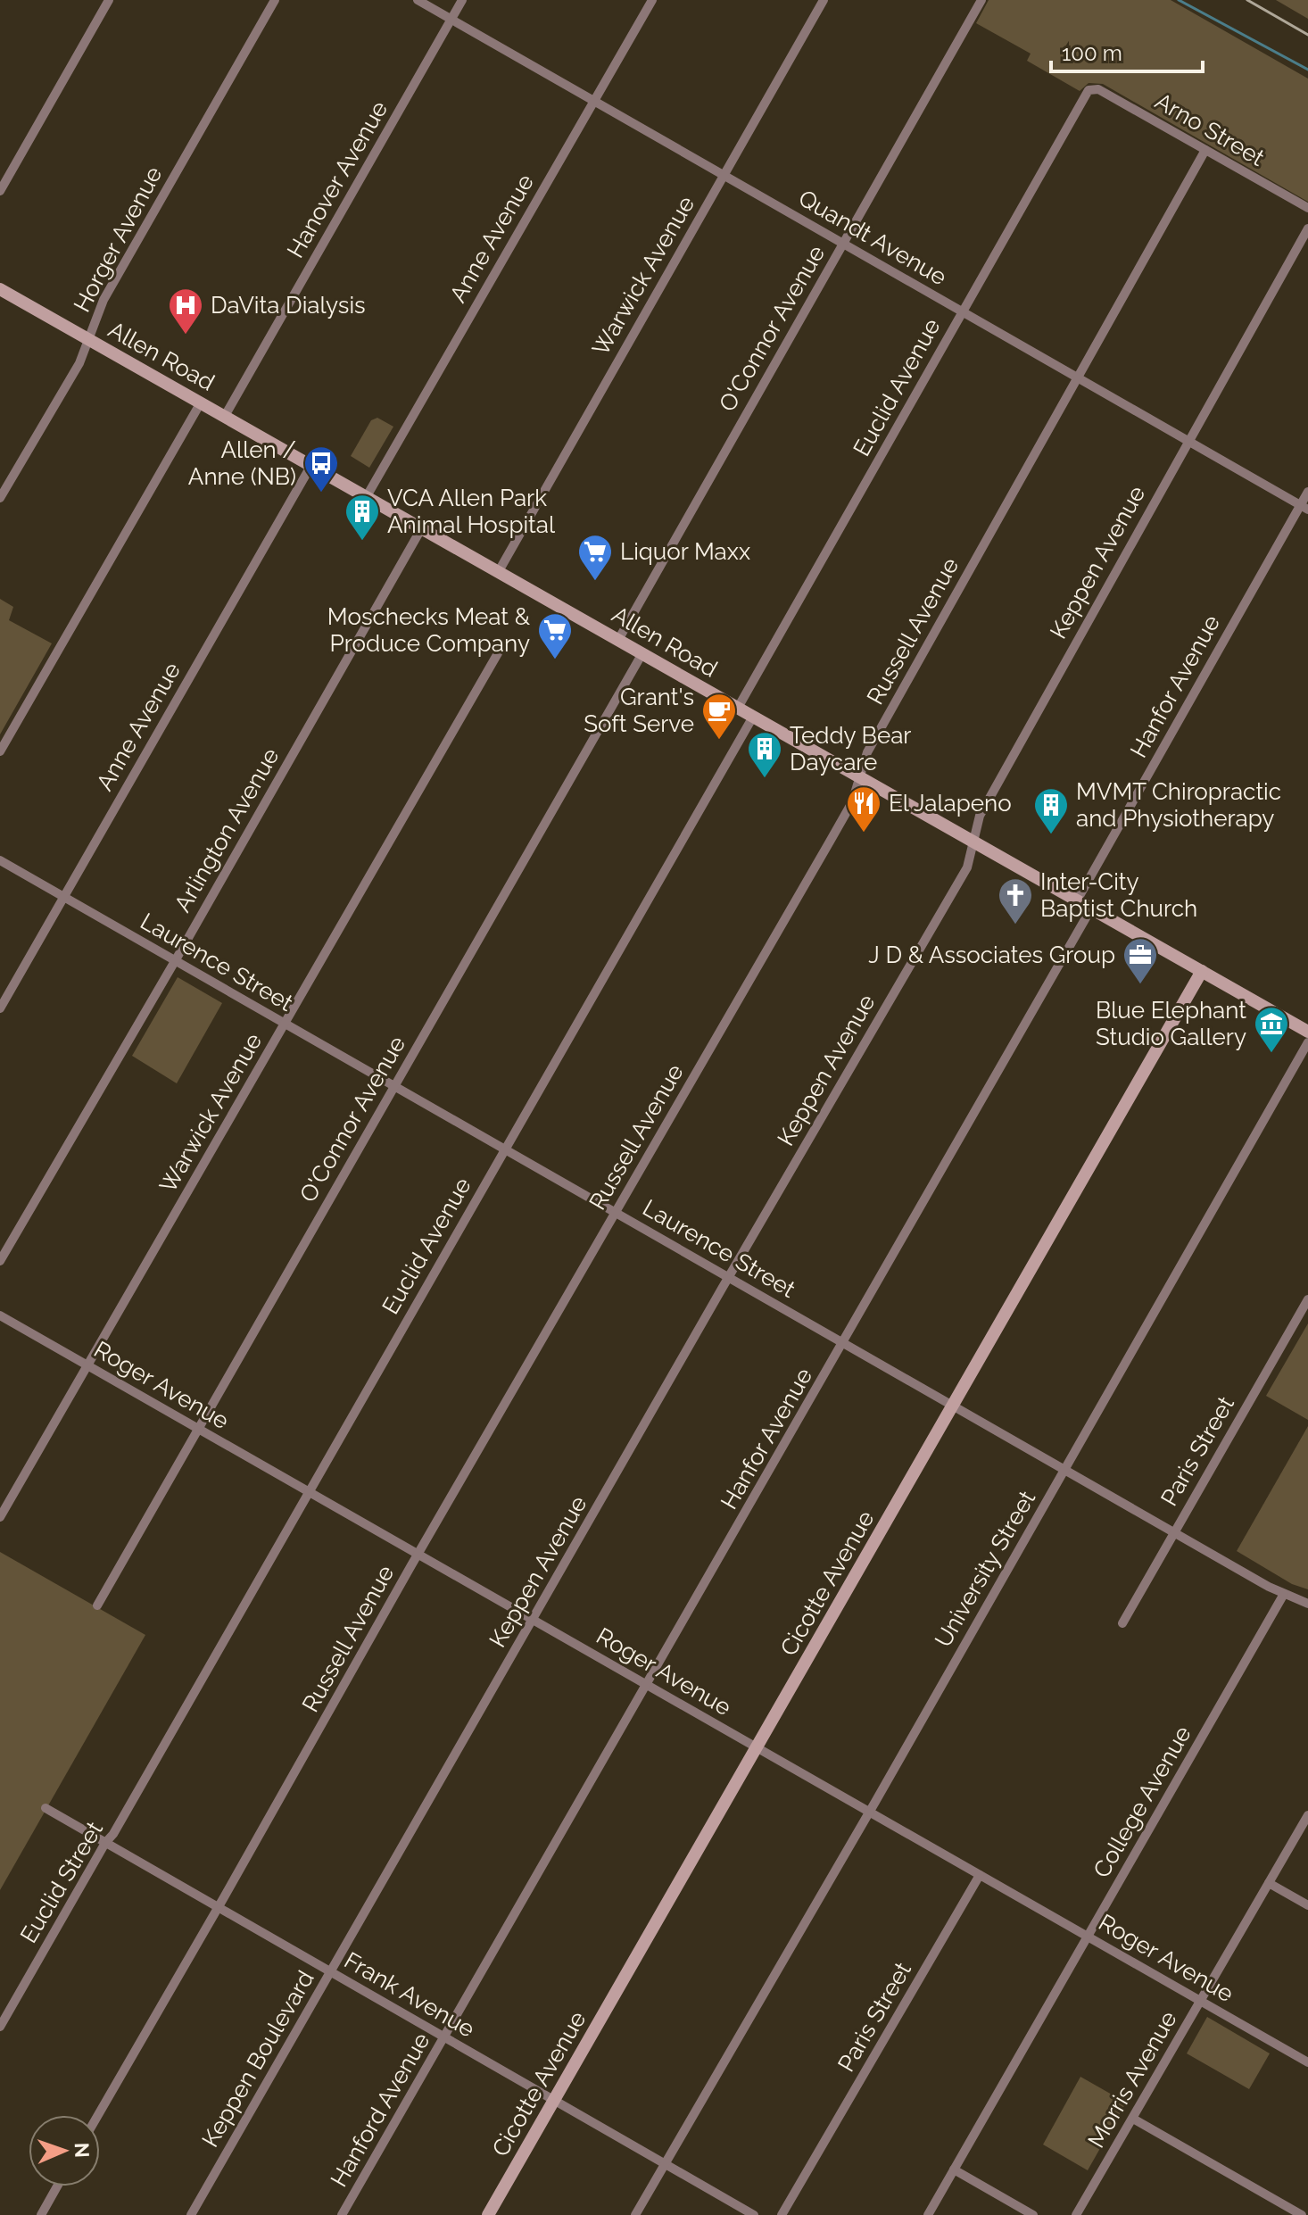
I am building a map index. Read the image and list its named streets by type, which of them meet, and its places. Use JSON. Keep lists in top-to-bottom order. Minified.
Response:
{"streets":{"main road":["Allen Road","Cicotte Avenue"],"street":["Arno Street","Hanover Avenue","Quandt Avenue","Anne Avenue","Horger Avenue","Warwick Avenue","O'Connor Avenue","Euclid Avenue","Keppen Avenue","Russell Avenue","Hanfor Avenue","Arlington Avenue","Laurence Street","Roger Avenue","Paris Street","University Street","College Avenue","Euclid Street","Frank Avenue","Keppen Boulevard","Morris Avenue","Hanford Avenue"]},"crossings":[["Arno Street","Euclid Avenue"],["Arno Street","Russell Avenue"],["Hanover Avenue","Quandt Avenue"],["Hanover Avenue","Allen Road"],["Quandt Avenue","Anne Avenue"],["Quandt Avenue","Warwick Avenue"],["Quandt Avenue","O'Connor Avenue"],["Quandt Avenue","Euclid Avenue"],["Quandt Avenue","Keppen Avenue"],["Quandt Avenue","Russell Avenue"],["Quandt Avenue","Hanfor Avenue"],["Anne Avenue","Allen Road"],["Anne Avenue","Laurence Street"],["Horger Avenue","Allen Road"],["Warwick Avenue","Allen Road"],["Warwick Avenue","Laurence Street"],["Warwick Avenue","Roger Avenue"],["O'Connor Avenue","Allen Road"],["O'Connor Avenue","Laurence Street"],["O'Connor Avenue","Roger Avenue"],["Allen Road","Euclid Avenue"],["Allen Road","Keppen Avenue"],["Allen Road","Russell Avenue"],["Allen Road","Hanfor Avenue"],["Allen Road","Arlington Avenue"],["Allen Road","Cicotte Avenue"],["Euclid Avenue","Laurence Street"],["Euclid Avenue","Roger Avenue"],["Euclid Avenue","Euclid Street"],["Keppen Avenue","Laurence Street"],["Keppen Avenue","Roger Avenue"],["Keppen Avenue","Keppen Boulevard"],["Russell Avenue","Laurence Street"],["Russell Avenue","Roger Avenue"],["Russell Avenue","Frank Avenue"],["Hanfor Avenue","Laurence Street"],["Hanfor Avenue","Roger Avenue"],["Hanfor Avenue","Hanford Avenue"],["Arlington Avenue","Laurence Street"],["Laurence Street","Paris Street"],["Laurence Street","University Street"],["Laurence Street","Cicotte Avenue"],["Laurence Street","College Avenue"],["Roger Avenue","Paris Street"],["Roger Avenue","University Street"],["Roger Avenue","Cicotte Avenue"],["Roger Avenue","College Avenue"],["Roger Avenue","Morris Avenue"],["University Street","Frank Avenue"],["Cicotte Avenue","Frank Avenue"],["Euclid Street","Frank Avenue"],["Frank Avenue","Keppen Boulevard"],["Frank Avenue","Hanford Avenue"]],"places":{"hospital":["DaVita Dialysis"],"bus stop":["Allen / Anne (NB)"],"building":["VCA Allen Park Animal Hospital","Teddy Bear Daycare","MVMT Chiropractic and Physiotherapy"],"supermarket":["Liquor Maxx","Moschecks Meat & Produce Company"],"cafe":["Grant's Soft Serve"],"restaurant":["El Jalapeno"],"church":["Inter-City Baptist Church"],"office":["J D & Associates Group"],"museum":["Blue Elephant Studio Gallery"]},"scale_bar":"100 m","north":"right"}
